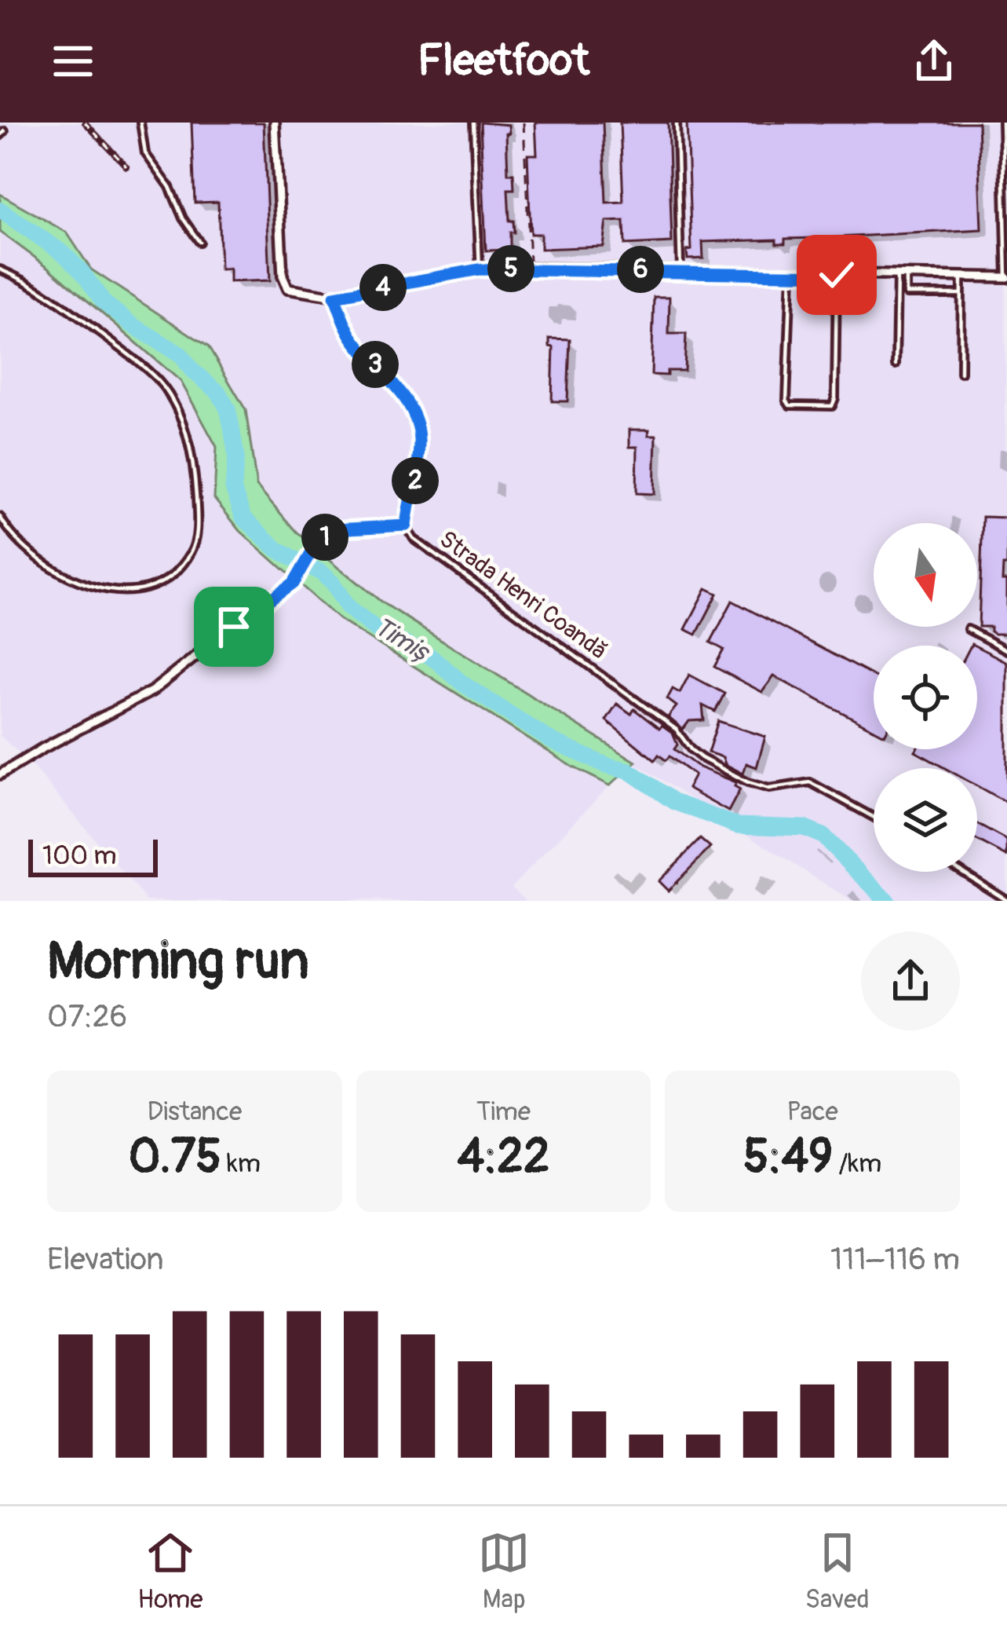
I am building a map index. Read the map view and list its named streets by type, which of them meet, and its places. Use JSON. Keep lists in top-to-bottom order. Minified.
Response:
{"streets":{"lane":["Strada Henri Coandă"]},"water":["Timiș"],"scale_bar":"100 m","north":"bottom","page":{"header":"Fleetfoot","pins":["5","6","4","3","2","1"],"scale":"100 m","heading":["Morning run","07:26"],"stats":[["Distance","0.75 km"],["Time","4:22"],["Pace","5:49 /km"]],"chart":["Elevation","111–116 m"],"tabs":["Home","Map","Saved"]}}
